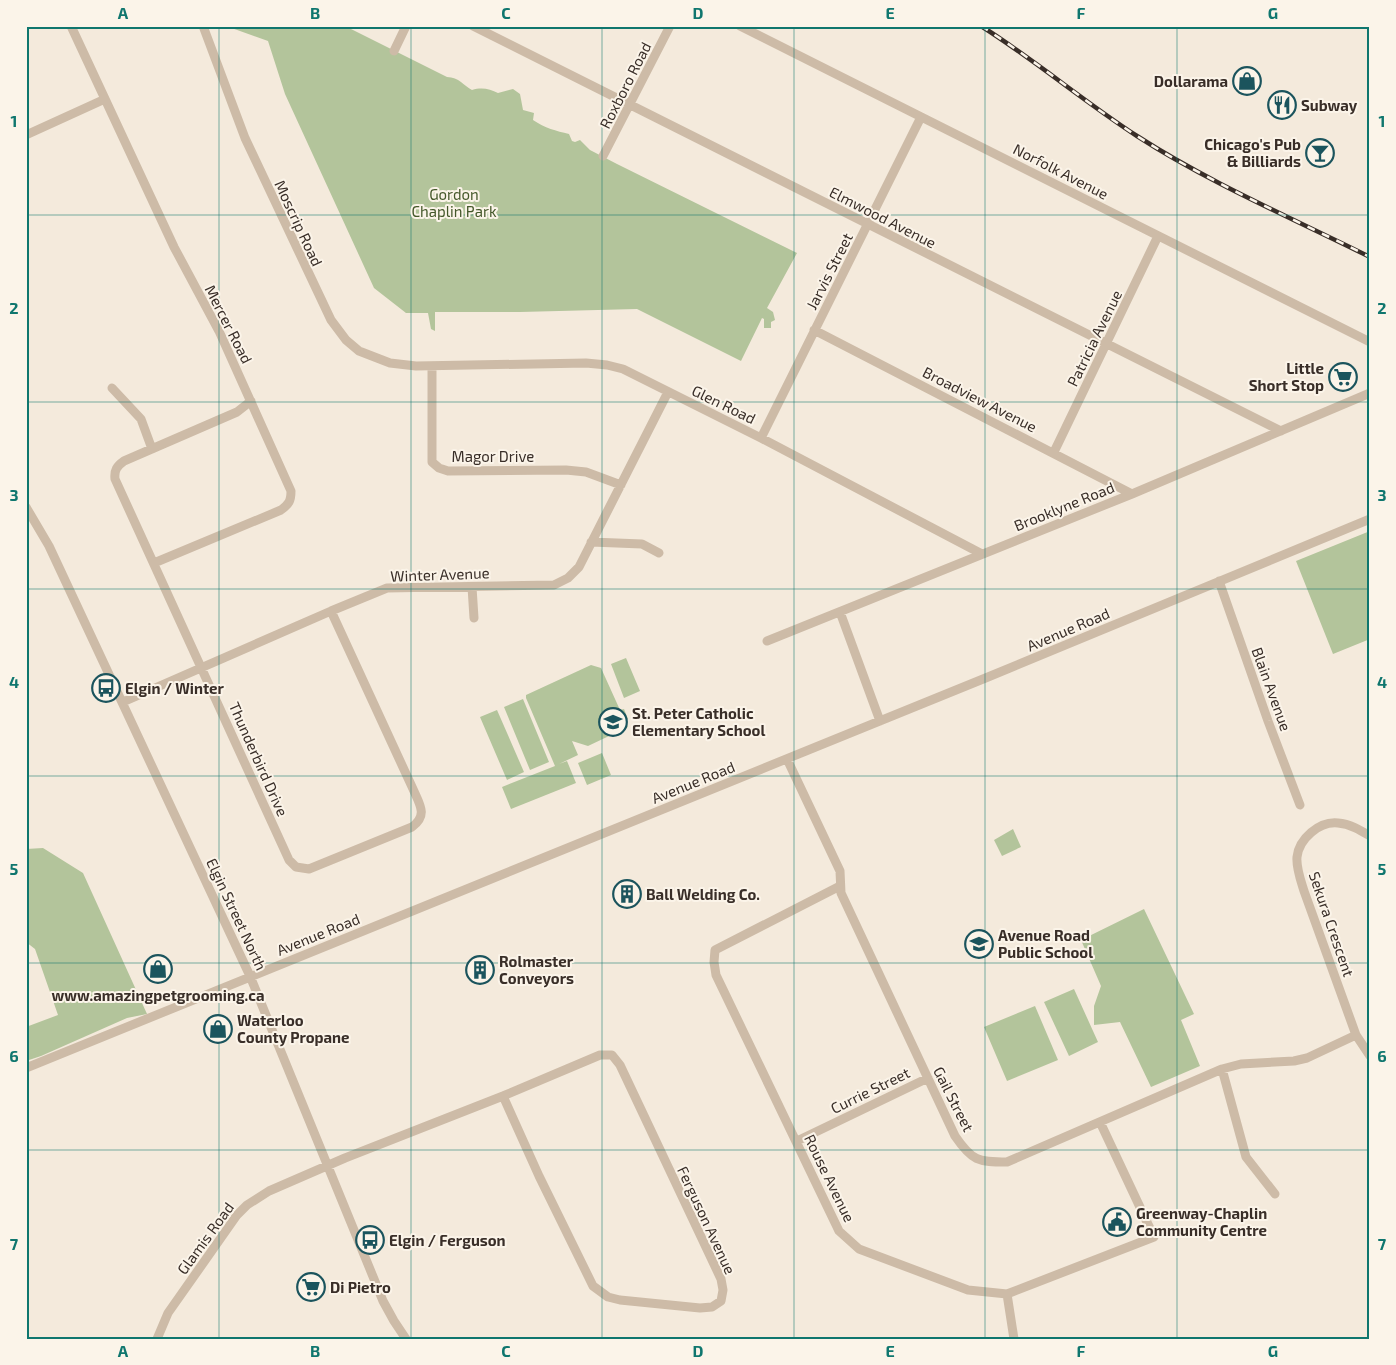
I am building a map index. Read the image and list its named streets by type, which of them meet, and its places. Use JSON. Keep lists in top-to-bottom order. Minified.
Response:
{"streets":{"street":["Roxboro Road","Norfolk Avenue","Elmwood Avenue","Moscrip Road","Jarvis Street","Mercer Road","Patricia Avenue","Broadview Avenue","Glen Road","Magor Drive","Brooklyne Road","Winter Avenue","Avenue Road","Blain Avenue","Thunderbird Drive","Elgin Street North","Sekura Crescent","Currie Street","Gail Street","Rouse Avenue","Ferguson Avenue","Glamis Road"]},"crossings":[["Roxboro Road","Elmwood Avenue"],["Norfolk Avenue","Jarvis Street"],["Norfolk Avenue","Patricia Avenue"],["Elmwood Avenue","Jarvis Street"],["Elmwood Avenue","Patricia Avenue"],["Elmwood Avenue","Brooklyne Road"],["Moscrip Road","Glen Road"],["Moscrip Road","Magor Drive"],["Jarvis Street","Broadview Avenue"],["Jarvis Street","Glen Road"],["Mercer Road","Thunderbird Drive"],["Patricia Avenue","Broadview Avenue"],["Broadview Avenue","Brooklyne Road"],["Glen Road","Magor Drive"],["Glen Road","Brooklyne Road"],["Glen Road","Winter Avenue"],["Magor Drive","Winter Avenue"],["Winter Avenue","Thunderbird Drive"],["Winter Avenue","Elgin Street North"],["Avenue Road","Blain Avenue"],["Avenue Road","Elgin Street North"],["Avenue Road","Gail Street"],["Elgin Street North","Ferguson Avenue"],["Elgin Street North","Glamis Road"],["Sekura Crescent","Gail Street"],["Currie Street","Gail Street"],["Currie Street","Rouse Avenue"],["Gail Street","Rouse Avenue"],["Ferguson Avenue","Glamis Road"]],"parks":["Gordon Chaplin Park"],"places":{"shop":["Dollarama","www.amazingpetgrooming.ca","Waterloo County Propane"],"restaurant":["Subway"],"bar":["Chicago's Pub & Billiards"],"supermarket":["Little Short Stop","Di Pietro"],"bus stop":["Elgin / Winter","Elgin / Ferguson"],"school or university":["St. Peter Catholic Elementary School","Avenue Road Public School"],"building":["Ball Welding Co.","Rolmaster Conveyors"],"public building":["Greenway-Chaplin Community Centre"]},"grid":{"columns":["A","B","C","D","E","F","G"],"rows":["1","2","3","4","5","6","7"]}}
